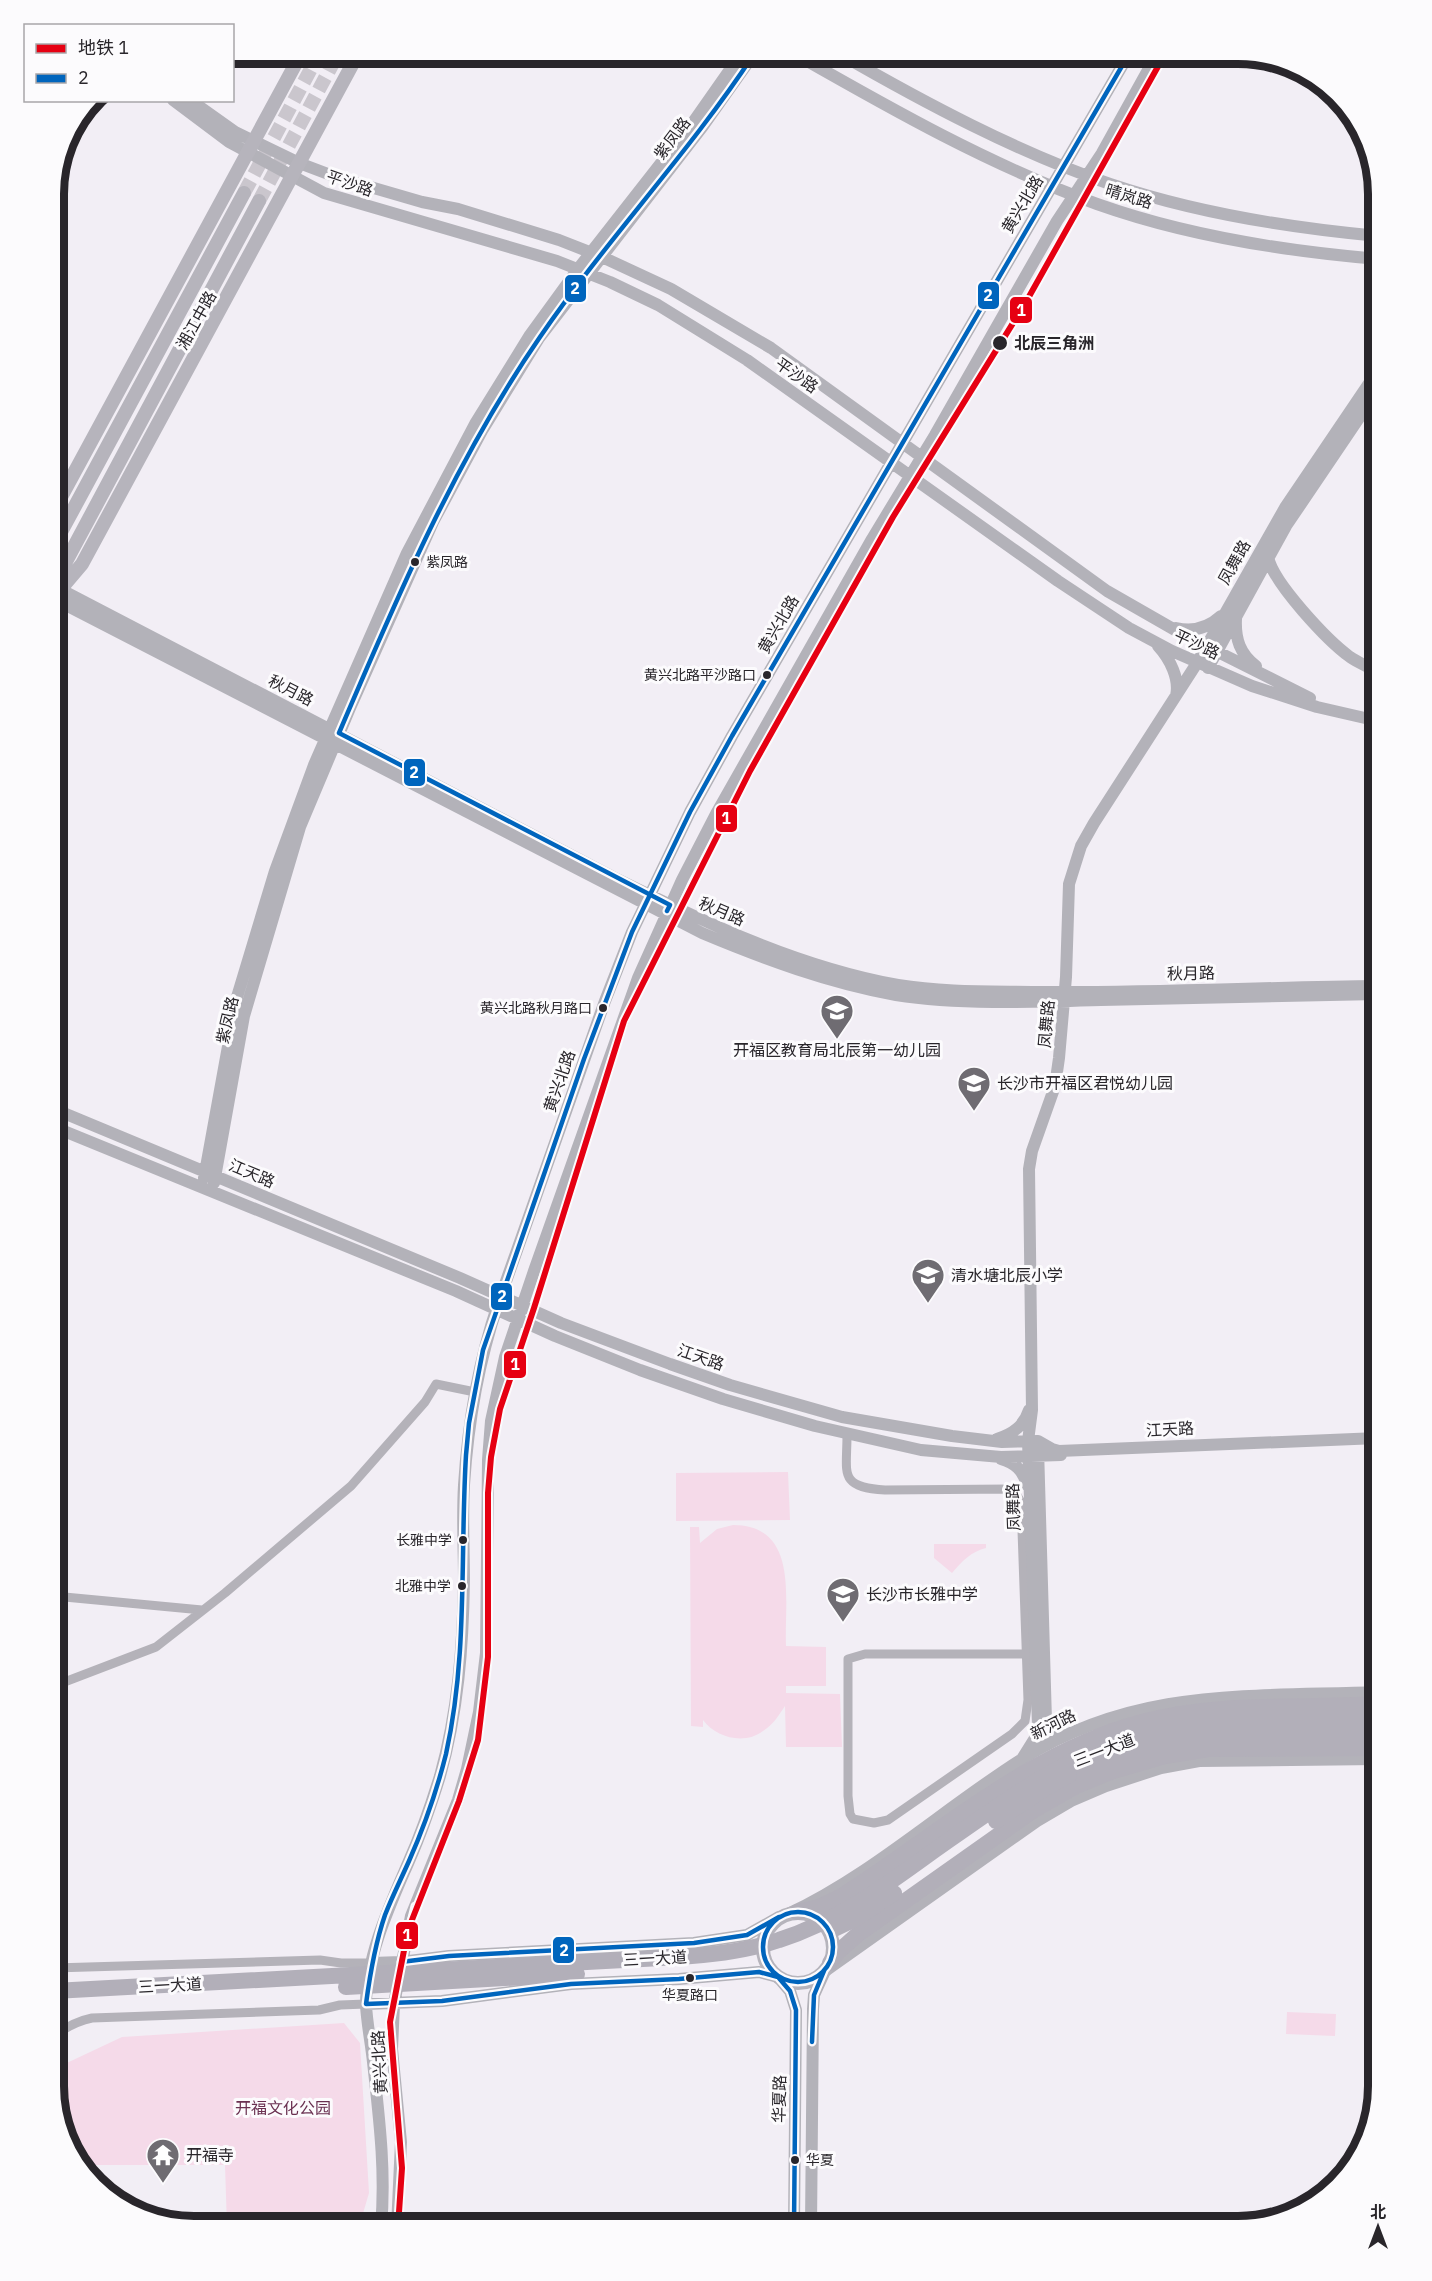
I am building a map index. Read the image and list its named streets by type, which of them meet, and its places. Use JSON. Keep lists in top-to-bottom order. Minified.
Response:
{"streets":{"highway":["三一大道"],"main road":["湘江中路"],"street":["紫凤路","平沙路","晴岚路","黄兴北路","凤舞路","秋月路","江天路","新河路","华夏路"]},"crossings":[["紫凤路","平沙路"],["紫凤路","秋月路"],["紫凤路","江天路"],["平沙路","黄兴北路"],["平沙路","湘江中路"],["平沙路","凤舞路"],["晴岚路","黄兴北路"],["黄兴北路","秋月路"],["黄兴北路","江天路"],["黄兴北路","新河路"],["凤舞路","秋月路"],["凤舞路","江天路"],["凤舞路","新河路"],["新河路","华夏路"]],"parks":["开福文化公园"],"places":{"other":["北辰三角洲","紫凤路","黄兴北路平沙路口","黄兴北路秋月路口","长雅中学","北雅中学","华夏路口","华夏"],"school or university":["开福区教育局北辰第一幼儿园","长沙市开福区君悦幼儿园","清水塘北辰小学","长沙市长雅中学"],"temple":["开福寺"]},"lines":["metro line 1","transit line 2"],"legend":["地铁 1","2"],"north":"top"}
